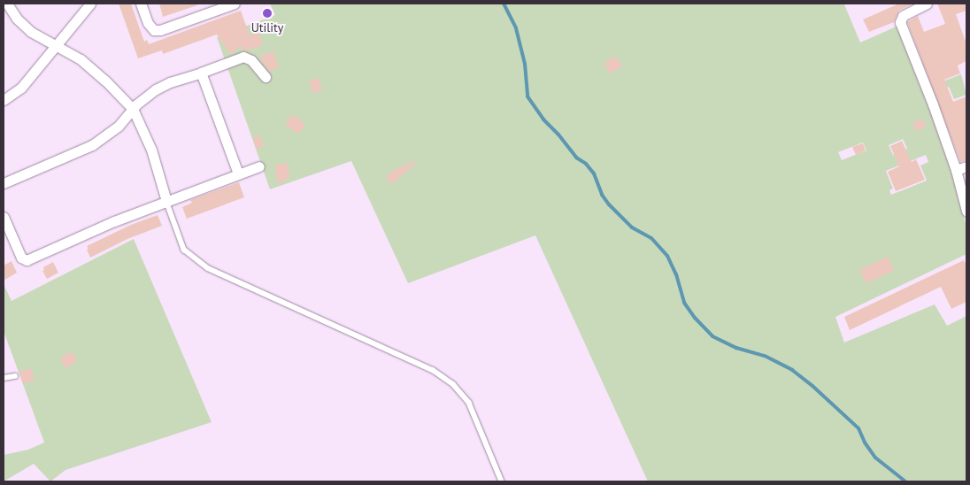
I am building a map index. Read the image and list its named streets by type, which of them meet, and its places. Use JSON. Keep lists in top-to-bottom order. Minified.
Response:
{"places":["Utility"]}
